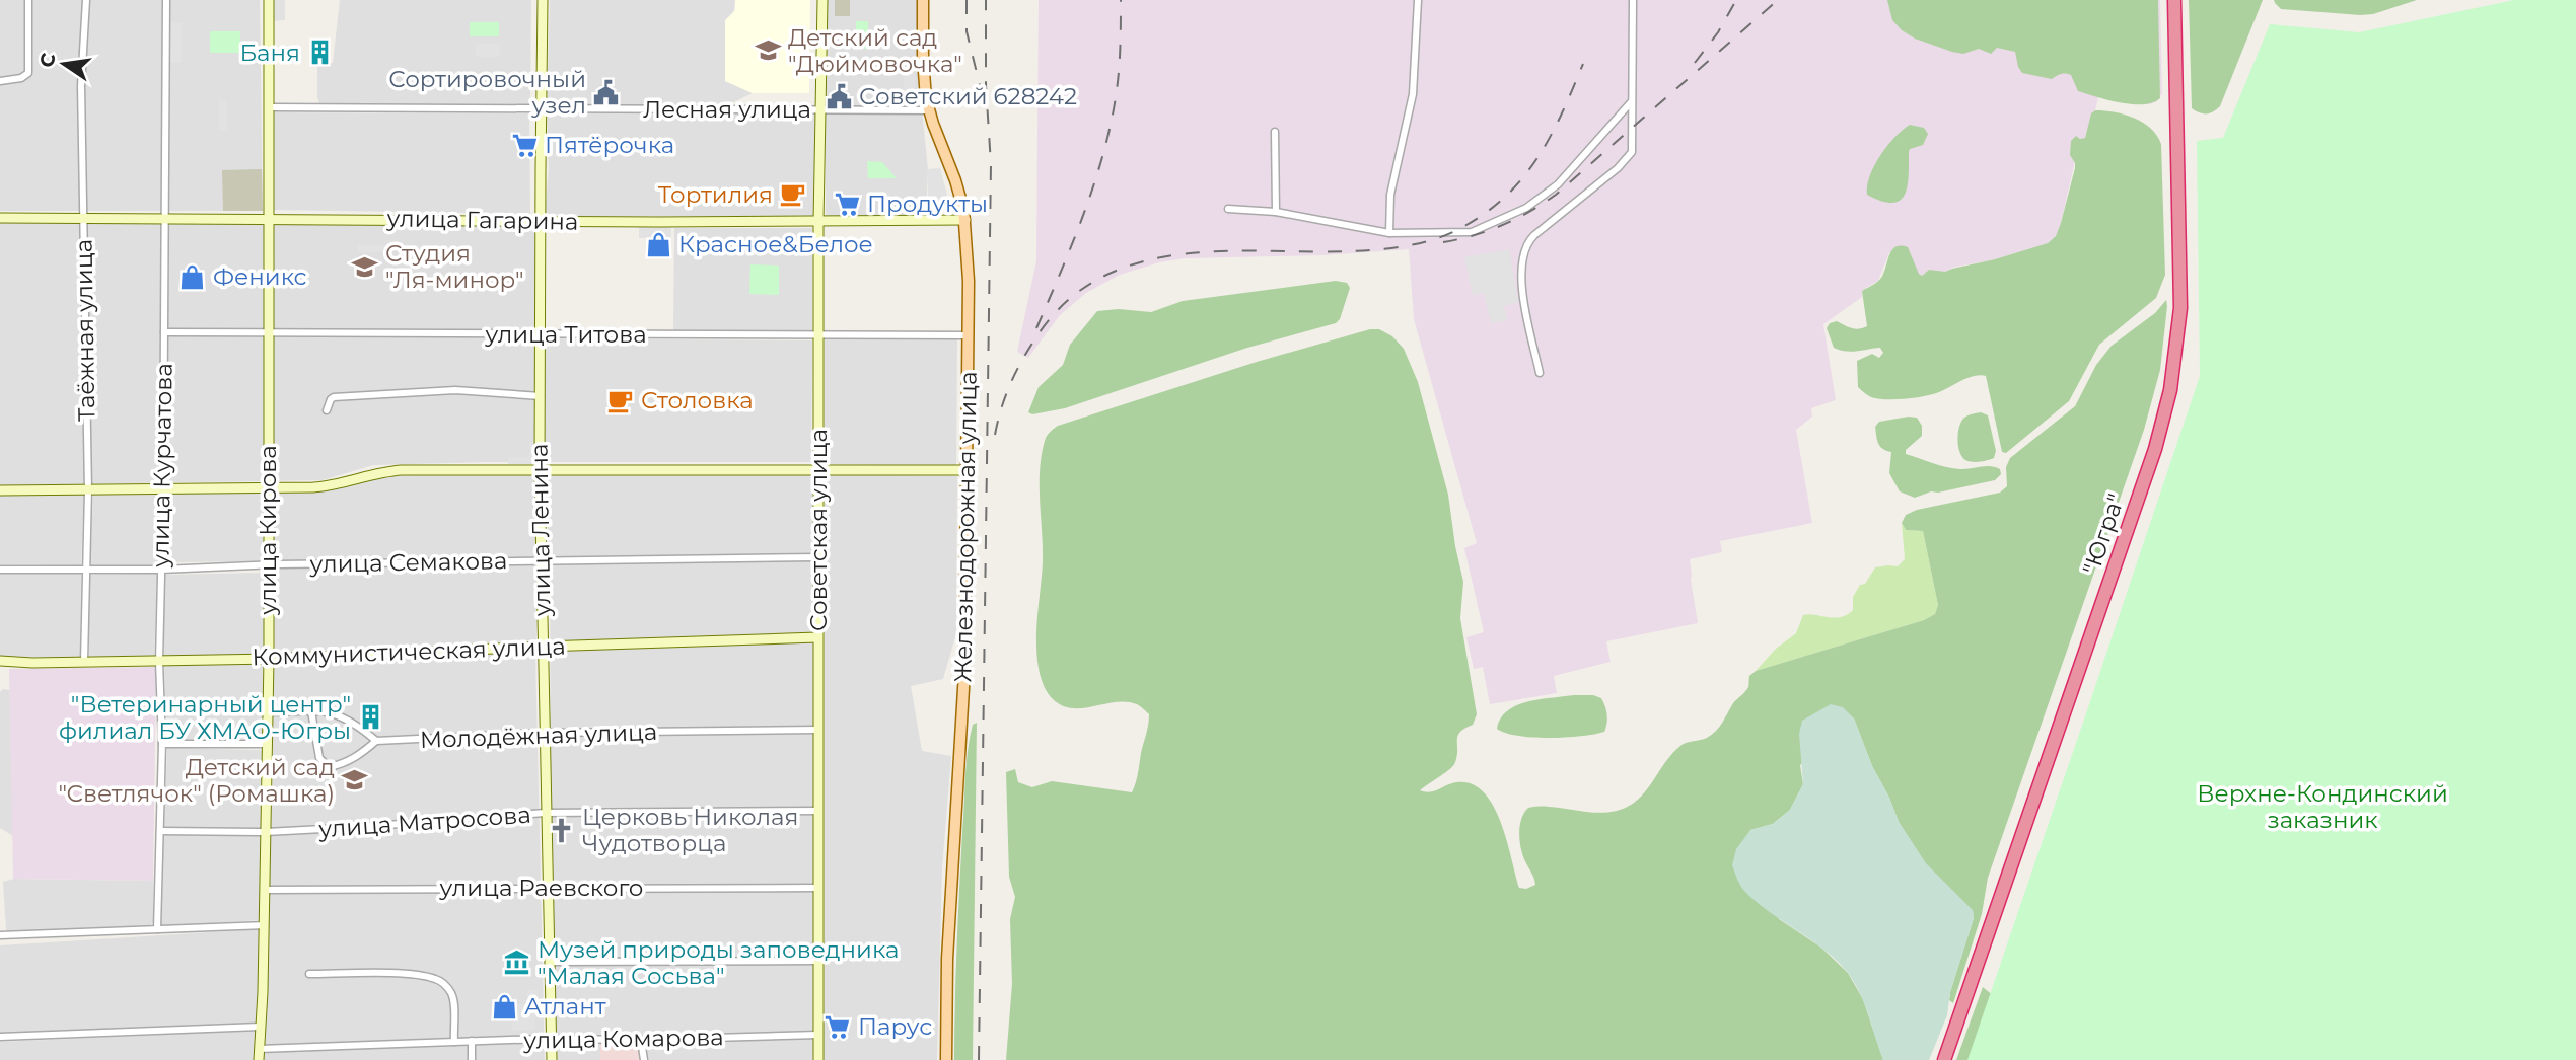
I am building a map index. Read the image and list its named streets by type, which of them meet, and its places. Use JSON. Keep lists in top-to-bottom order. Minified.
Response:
{"streets":{"highway":["\"Югра\""],"main road":["Железнодорожная улица"],"street":["Лесная улица","улица Гагарина","Таёжная улица","улица Титова","улица Курчатова","улица Кирова","улица Ленина","Советская улица","улица Семакова","Коммунистическая улица","Молодёжная улица","улица Матросова","улица Раевского","улица Комарова"]},"crossings":[["Лесная улица","Железнодорожная улица"],["Лесная улица","улица Кирова"],["Лесная улица","улица Ленина"],["Лесная улица","Советская улица"],["улица Гагарина","Таёжная улица"],["улица Гагарина","улица Курчатова"],["улица Гагарина","Железнодорожная улица"],["улица Гагарина","улица Кирова"],["улица Гагарина","улица Ленина"],["улица Гагарина","Советская улица"],["Таёжная улица","улица Семакова"],["Таёжная улица","Коммунистическая улица"],["улица Титова","улица Курчатова"],["улица Титова","Железнодорожная улица"],["улица Титова","улица Кирова"],["улица Титова","улица Ленина"],["улица Титова","Советская улица"],["улица Курчатова","улица Семакова"],["улица Курчатова","Коммунистическая улица"],["улица Курчатова","улица Матросова"],["улица Кирова","улица Семакова"],["улица Кирова","Коммунистическая улица"],["улица Кирова","улица Матросова"],["улица Кирова","улица Раевского"],["улица Кирова","улица Комарова"],["улица Ленина","улица Семакова"],["улица Ленина","Коммунистическая улица"],["улица Ленина","Молодёжная улица"],["улица Ленина","улица Матросова"],["улица Ленина","улица Раевского"],["улица Ленина","улица Комарова"],["Советская улица","улица Семакова"],["Советская улица","Коммунистическая улица"],["Советская улица","Молодёжная улица"],["Советская улица","улица Матросова"],["Советская улица","улица Раевского"],["Советская улица","улица Комарова"]],"parks":["Верхне-Кондинский заказник"],"places":{"school or university":["Детский сад \"Дюймовочка\"","Студия \"Ля-минор\"","Детский сад \"Светлячок\" (Ромашка)"],"building":["Баня","\"Ветеринарный центр\" филиал БУ ХМАО-Югры"],"public building":["Сортировочный узел","Советский 628242"],"supermarket":["Пятёрочка","Продукты","Парус"],"cafe":["Тортилия","Столовка"],"shop":["Красное&Белое","Феникс","Атлант"],"church":["Церковь Николая Чудотворца"],"museum":["Музей природы заповедника \"Малая Сосьва\""]},"north":"left"}
